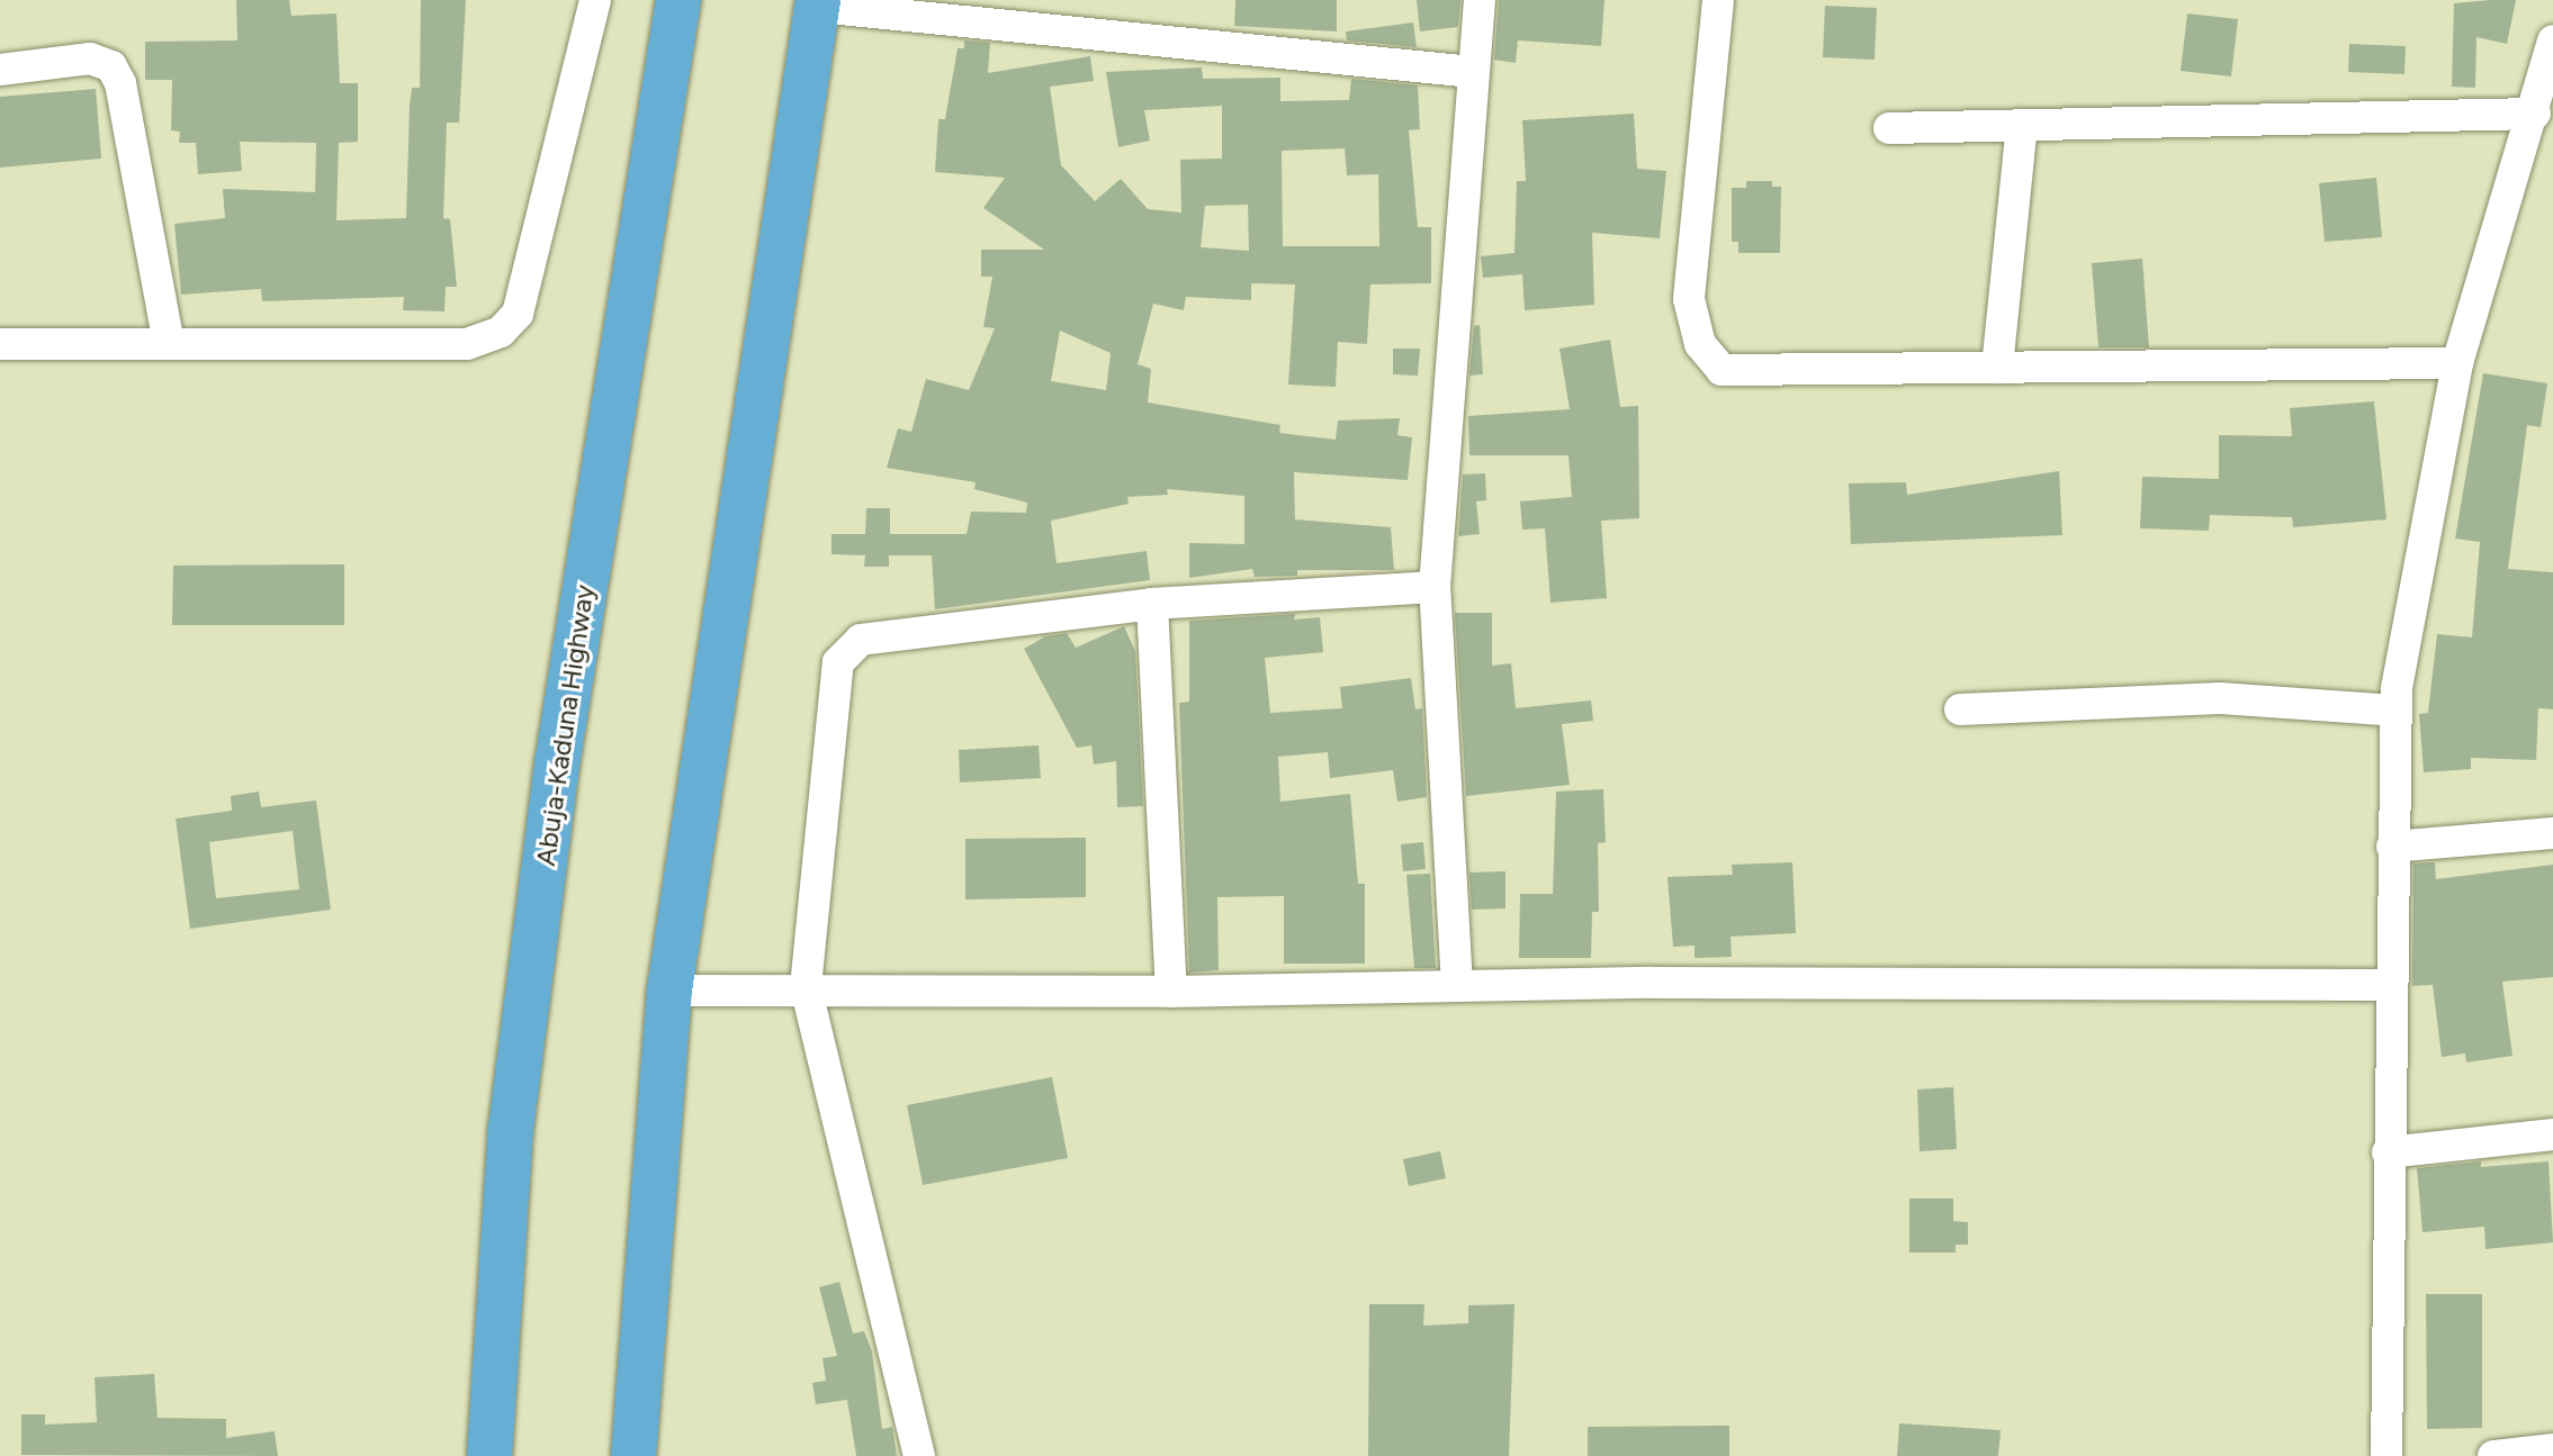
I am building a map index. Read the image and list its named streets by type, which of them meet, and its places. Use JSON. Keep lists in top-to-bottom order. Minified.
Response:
{"streets":{"highway":["Abuja-Kaduna Highway"]}}
